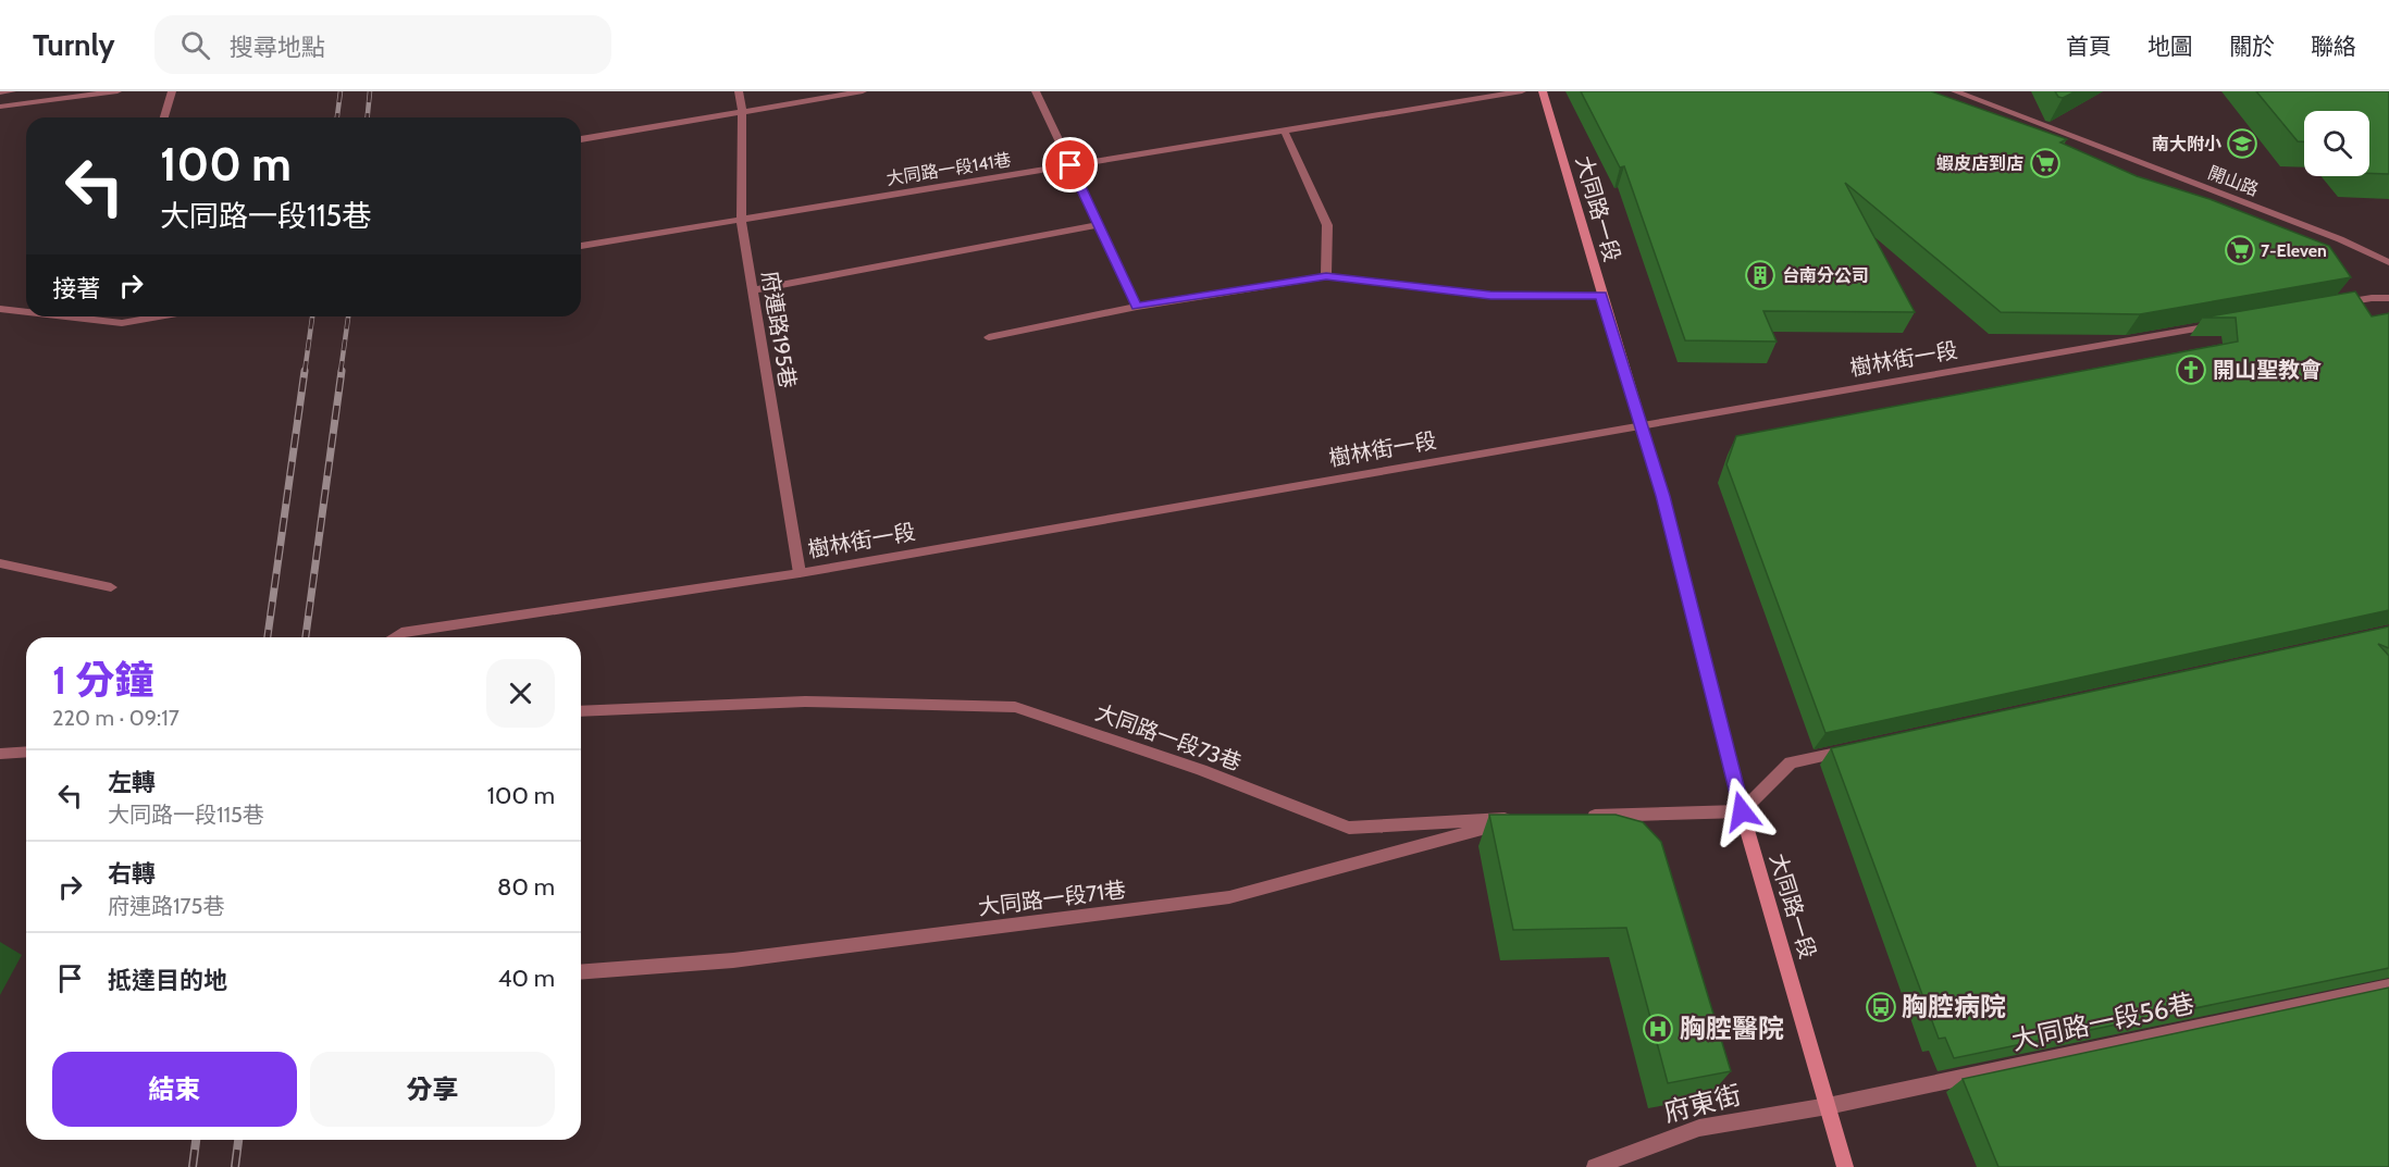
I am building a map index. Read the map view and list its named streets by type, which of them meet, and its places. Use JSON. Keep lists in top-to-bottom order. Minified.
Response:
{"streets":{"street":["大同路一段141巷","開山路","大同路一段","府連路195巷","樹林街一段","大同路一段73巷","大同路一段71巷","大同路一段56巷","府東街"]},"crossings":[["大同路一段141巷","府連路195巷"],["大同路一段","樹林街一段"],["大同路一段","大同路一段56巷"],["大同路一段","府東街"],["府連路195巷","樹林街一段"],["大同路一段73巷","大同路一段71巷"],["大同路一段56巷","府東街"]],"places":{"school or university":["南大附小"],"supermarket":["蝦皮店到店","7-Eleven"],"building":["台南分公司"],"church":["開山聖教會"],"bus stop":["胸腔病院"],"hospital":["胸腔醫院"]},"page":{"header":"Turnly","search":"搜尋地點","nav":["首頁","地圖","關於","聯絡"],"turn":["100 m","大同路一段115巷"],"then":"接著","heading":["1 分鐘","220 m · 09:17"],"list":[{"name":"左轉","note":"大同路一段115巷","value":"100 m"},{"name":"右轉","note":"府連路175巷","value":"80 m"},{"name":"抵達目的地","value":"40 m"}],"buttons":["結束","分享"]}}
